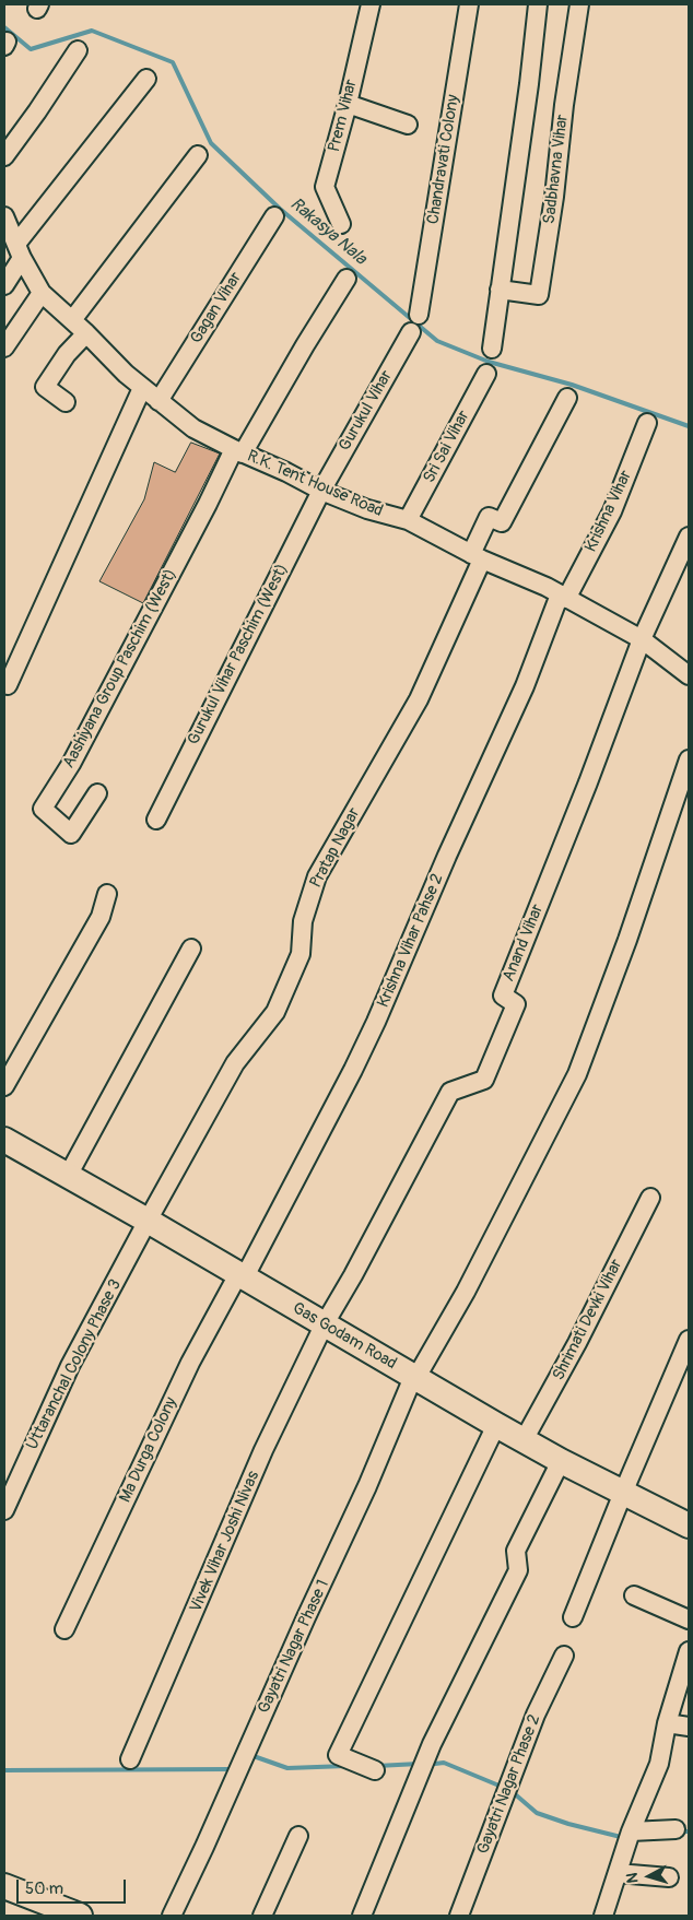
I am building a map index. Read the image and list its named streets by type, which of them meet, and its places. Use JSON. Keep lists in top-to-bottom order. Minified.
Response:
{"streets":{"main road":["Gas Godam Road"],"street":["Prem Vihar","Chandravati Colony","Sadbhavna Vihar","Gagan Vihar","Gurukul Vihar","Sri Sai Vihar","R.K. Tent House Road","Krishna Vihar","Gurukul Vihar Paschim (West)","Aashiyana Group Paschim (West)","Pratap Nagar","Krishna Vihar Pahse 2","Anand Vihar","Shrimati Devki Vihar","Uttaranchal Colony Phase 3","Ma Durga Colony","Vivek Vihar Joshi Nivas","Gayatri Nagar Phase 1","Gayatri Nagar Phase 2"]},"crossings":[["Gagan Vihar","R.K. Tent House Road"],["Gurukul Vihar","R.K. Tent House Road"],["Gurukul Vihar","Gurukul Vihar Paschim (West)"],["Sri Sai Vihar","R.K. Tent House Road"],["R.K. Tent House Road","Krishna Vihar"],["R.K. Tent House Road","Gurukul Vihar Paschim (West)"],["R.K. Tent House Road","Aashiyana Group Paschim (West)"],["R.K. Tent House Road","Pratap Nagar"],["R.K. Tent House Road","Krishna Vihar Pahse 2"],["R.K. Tent House Road","Anand Vihar"],["Krishna Vihar","Krishna Vihar Pahse 2"],["Pratap Nagar","Gas Godam Road"],["Pratap Nagar","Uttaranchal Colony Phase 3"],["Krishna Vihar Pahse 2","Gas Godam Road"],["Krishna Vihar Pahse 2","Ma Durga Colony"],["Anand Vihar","Gas Godam Road"],["Anand Vihar","Vivek Vihar Joshi Nivas"],["Shrimati Devki Vihar","Gas Godam Road"],["Gas Godam Road","Uttaranchal Colony Phase 3"],["Gas Godam Road","Ma Durga Colony"],["Gas Godam Road","Vivek Vihar Joshi Nivas"],["Gas Godam Road","Gayatri Nagar Phase 1"]],"water":["Rakasya Nala"],"scale_bar":"50 m","north":"left"}
